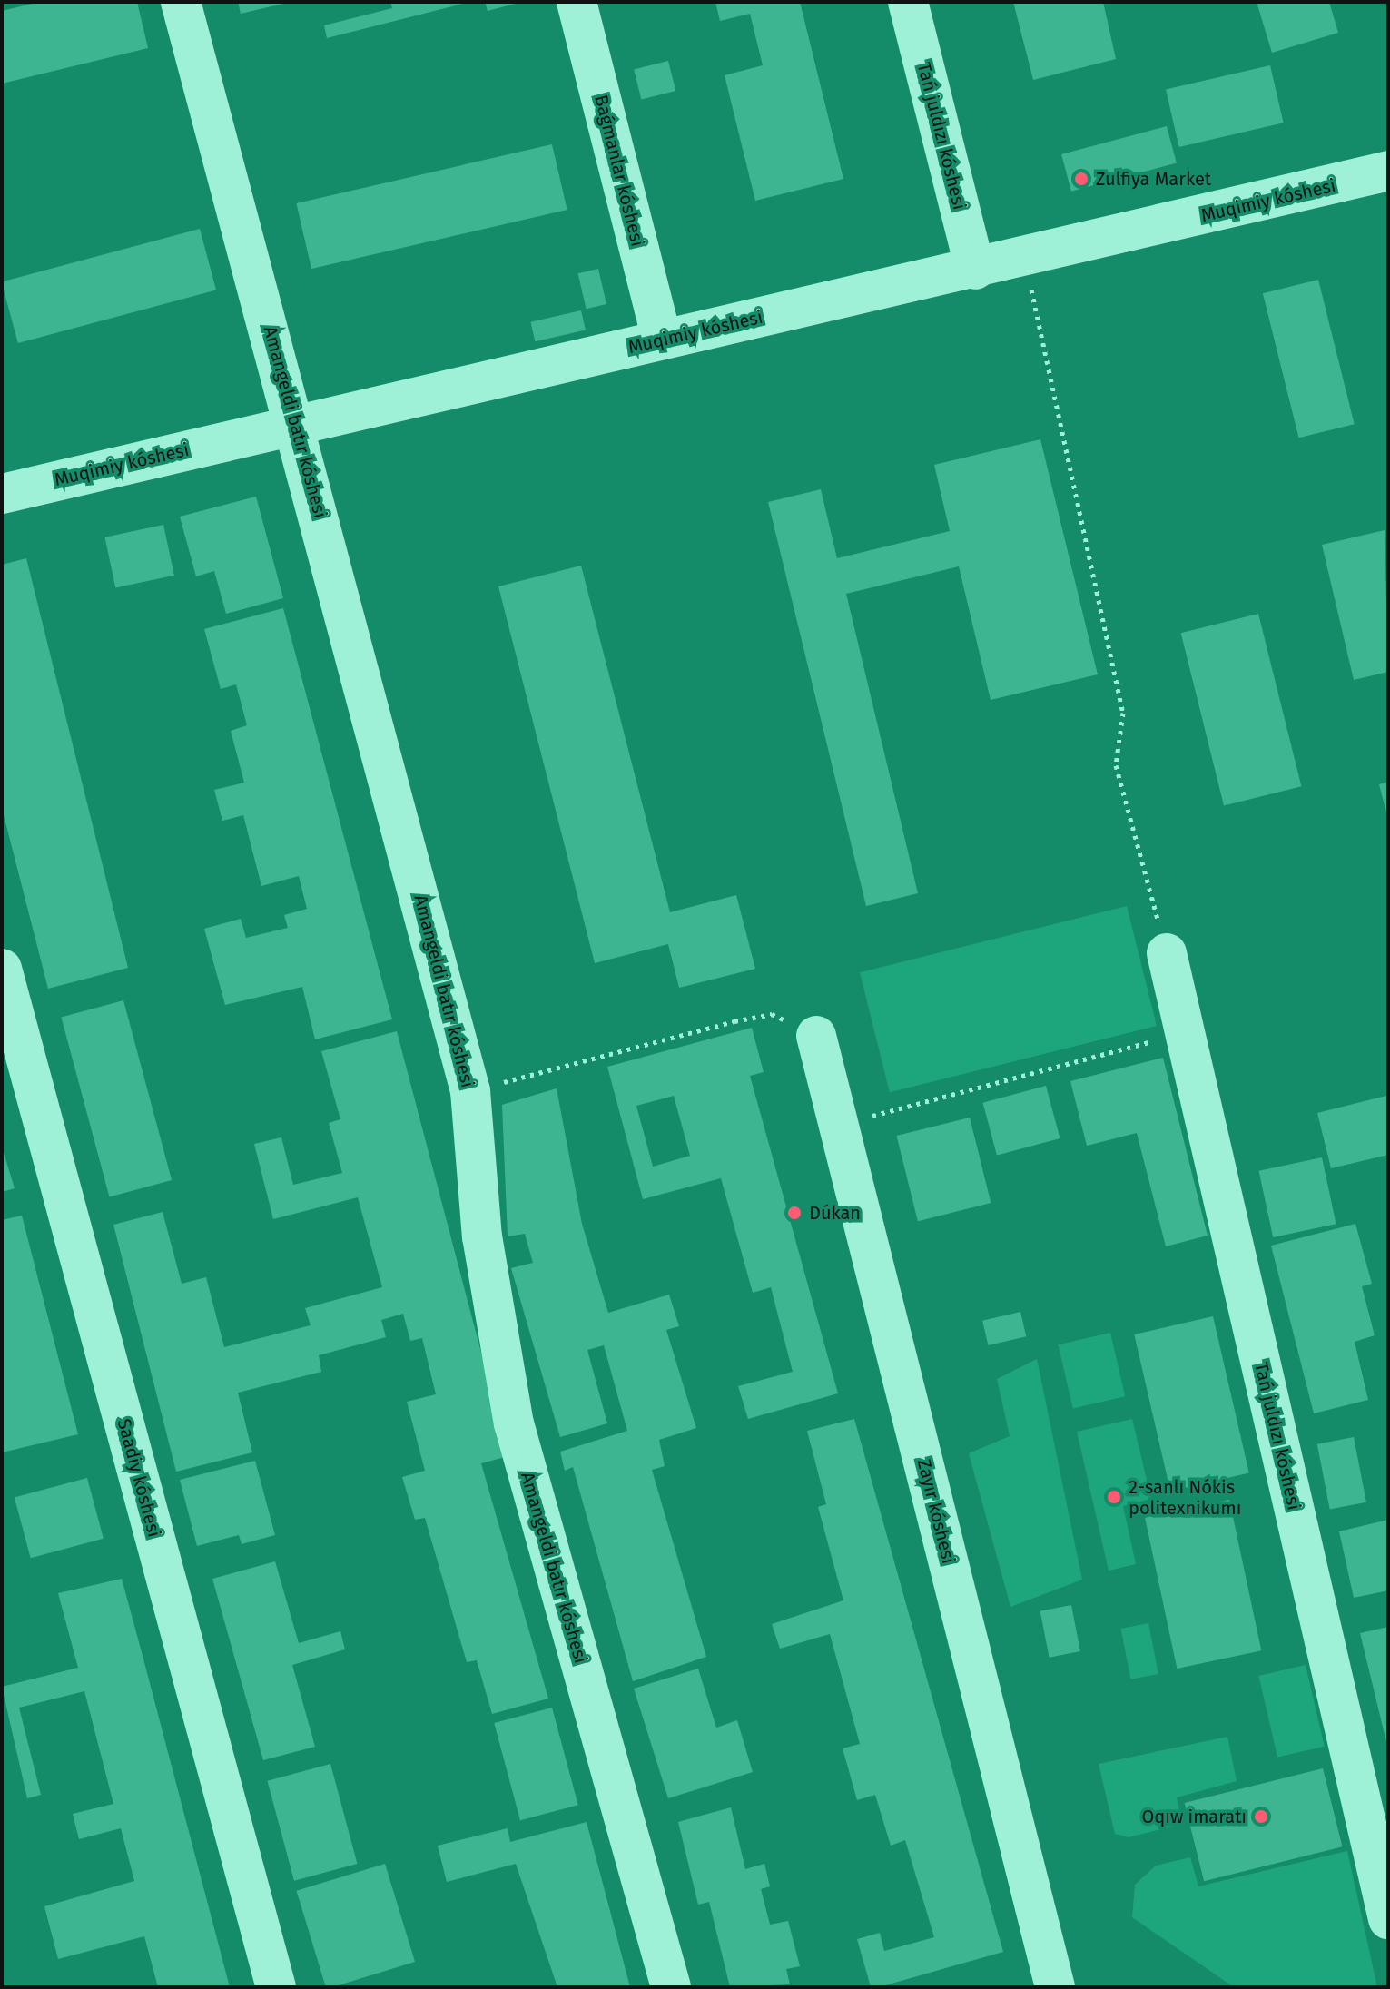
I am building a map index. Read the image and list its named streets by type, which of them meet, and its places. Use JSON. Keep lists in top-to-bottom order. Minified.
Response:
{"streets":{"street":["Tań juldızı kóshesi","Baǵmanlar kóshesi","Muqimiy kóshesi","Amangeldi batır kóshesi","Saadiy kóshesi","Zayır kóshesi"]},"crossings":[["Tań juldızı kóshesi","Muqimiy kóshesi"],["Baǵmanlar kóshesi","Muqimiy kóshesi"],["Muqimiy kóshesi","Amangeldi batır kóshesi"]],"places":["Zulfiya Market","Dúkan","2-sanlı Nókis politexnikumı","Oqıw imaratı"]}
